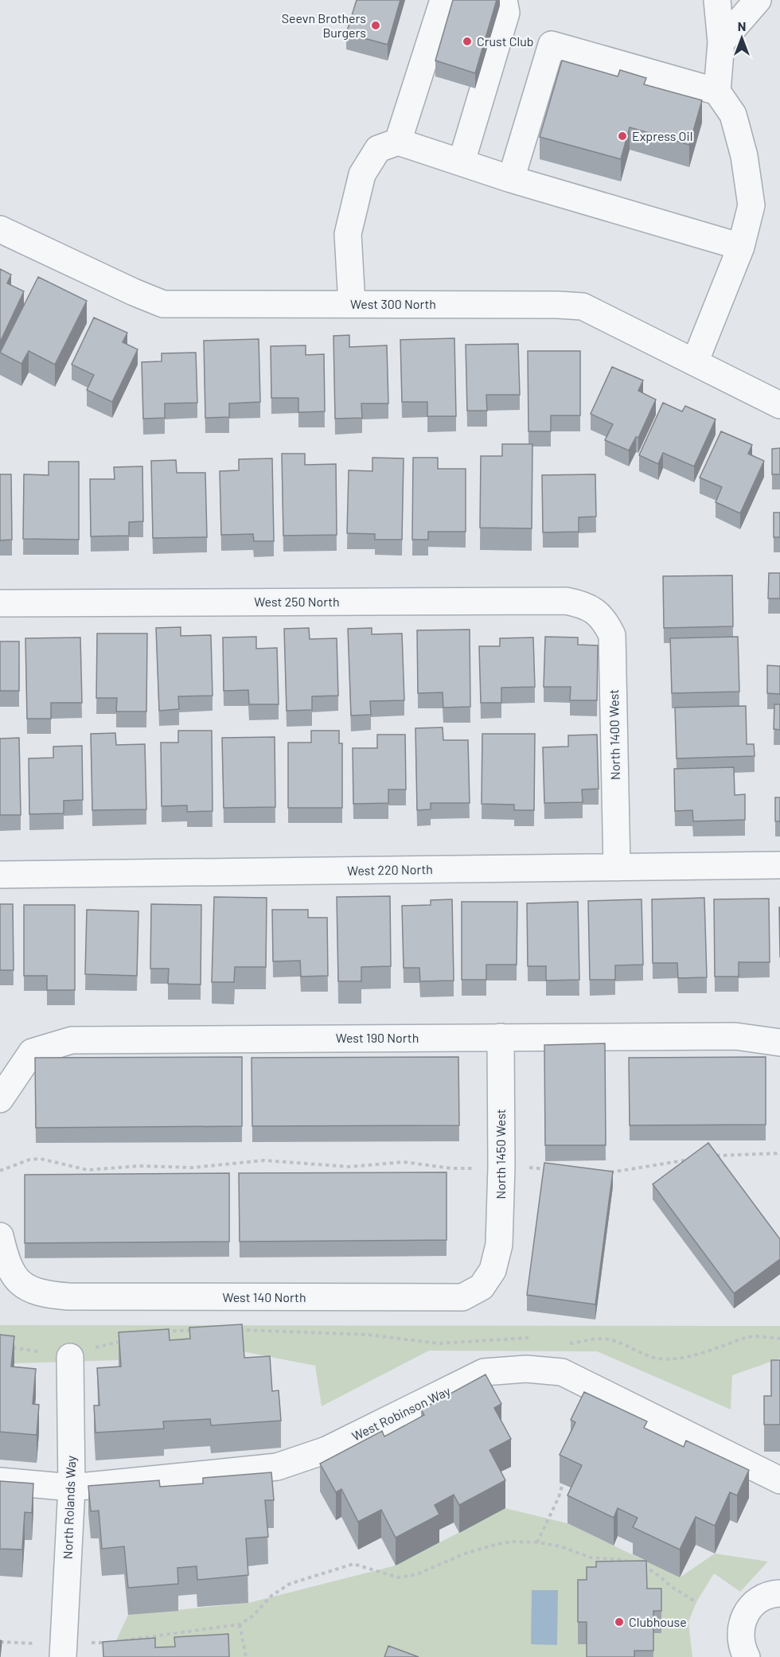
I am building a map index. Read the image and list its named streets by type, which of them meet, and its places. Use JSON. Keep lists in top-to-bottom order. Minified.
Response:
{"streets":{"street":["West 300 North","West 250 North","North 1400 West","West 220 North","West 190 North","North 1450 West","West 140 North","West Robinson Way","North Rolands Way"]},"crossings":[["West 250 North","North 1400 West"],["North 1400 West","West 220 North"],["West 190 North","North 1450 West"],["North 1450 West","West 140 North"],["West Robinson Way","North Rolands Way"]],"places":["Seevn Brothers Burgers","Crust Club","Express Oil","Clubhouse"],"north":"top"}
